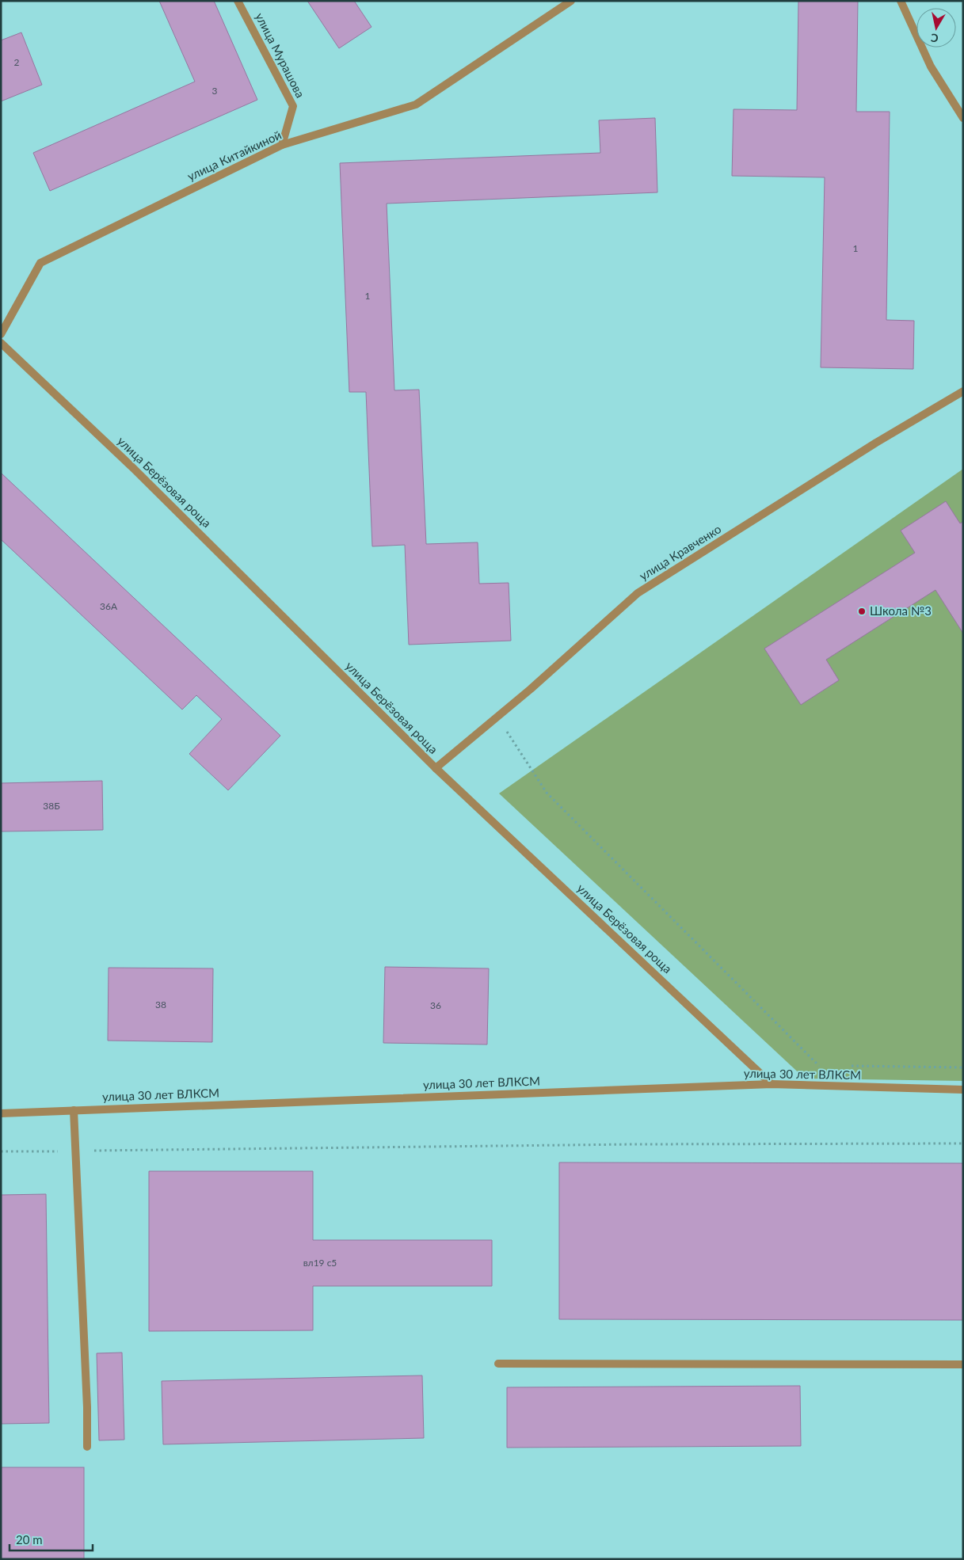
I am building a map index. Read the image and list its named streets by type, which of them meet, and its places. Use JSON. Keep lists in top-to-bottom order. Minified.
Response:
{"streets":{"street":["улица Мурашова","улица Китайкиной","улица Берёзовая роща","улица Кравченко","улица 30 лет ВЛКСМ"]},"crossings":[["улица Мурашова","улица Китайкиной"],["улица Берёзовая роща","улица Кравченко"],["улица Берёзовая роща","улица 30 лет ВЛКСМ"]],"places":["Школа №3"],"house_numbers":["2","3","1","1","36А","38Б","38","36","вл19 с5"],"scale_bar":"20 m","north":"bottom"}
